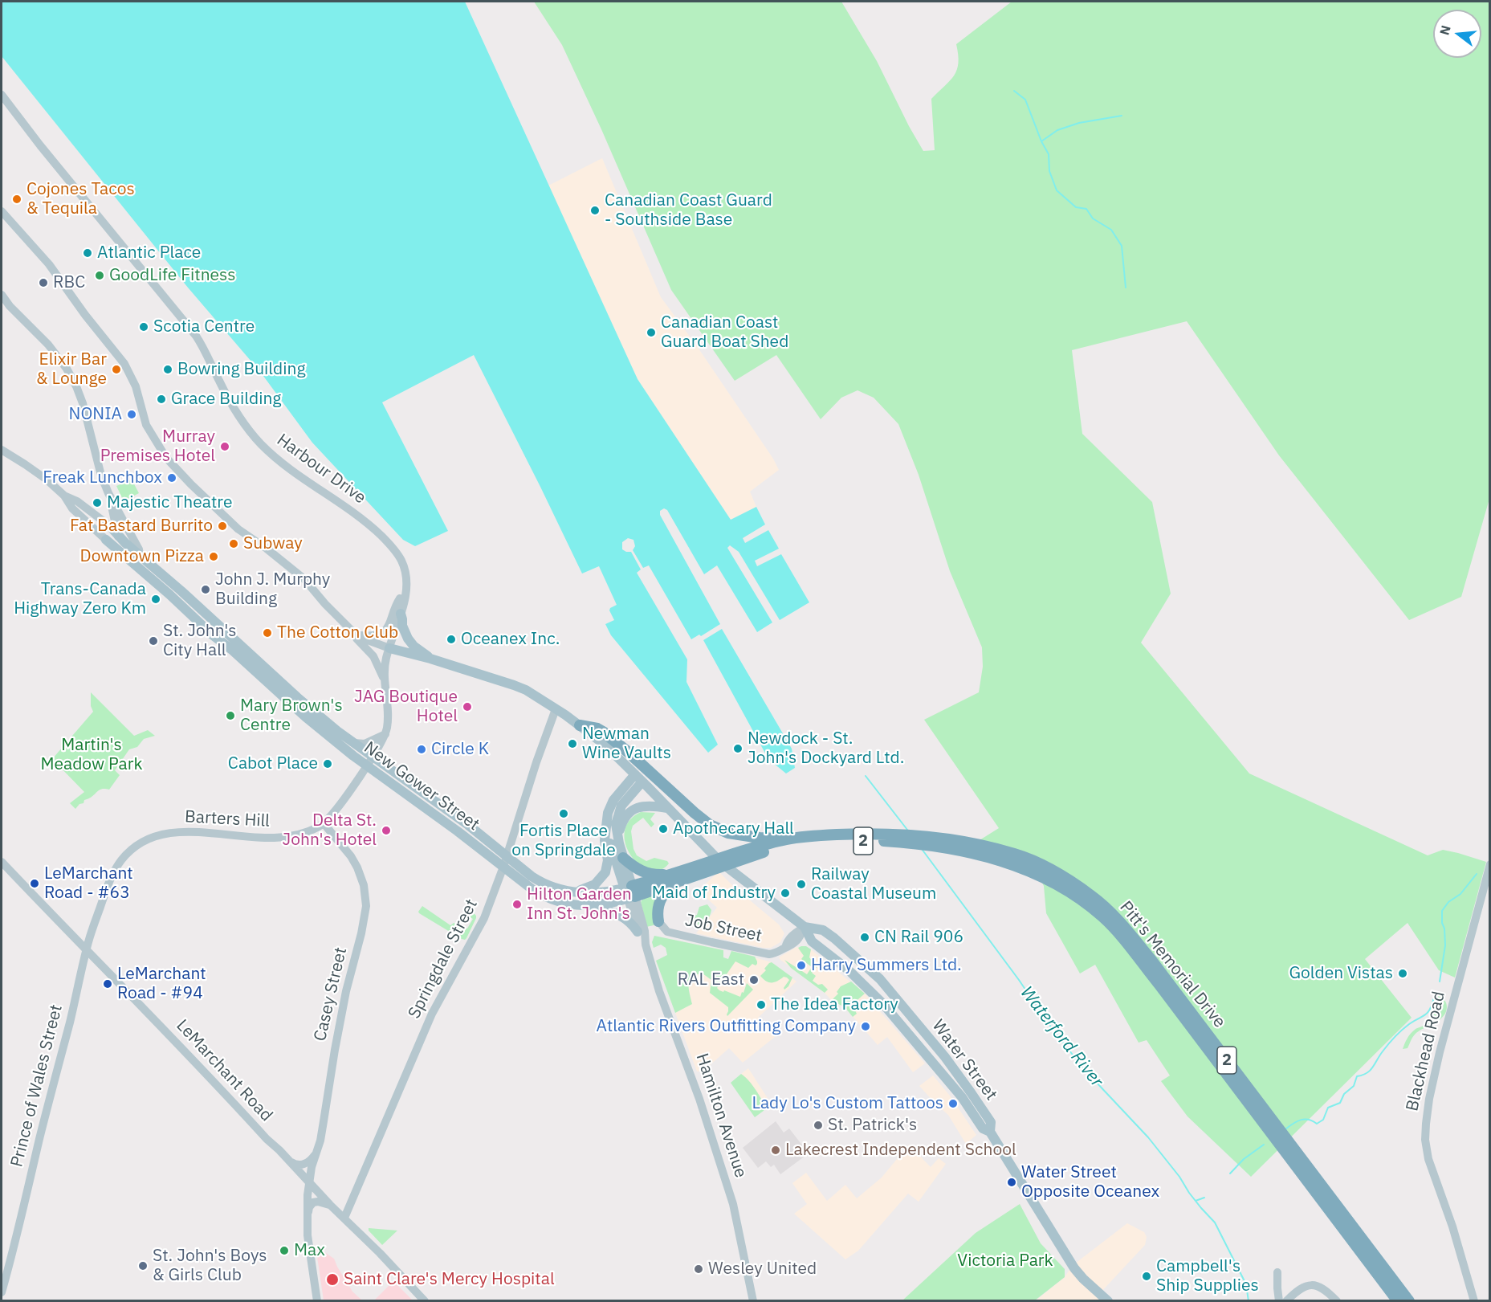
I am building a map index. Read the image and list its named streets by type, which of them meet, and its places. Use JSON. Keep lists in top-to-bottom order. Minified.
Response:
{"streets":{"highway":["2","Pitt's Memorial Drive"],"main road":["New Gower Street","Water Street"],"street":["Harbour Drive","Barters Hill","Job Street","Springdale Street","Casey Street","Blackhead Road","LeMarchant Road","Prince of Wales Street","Hamilton Avenue"]},"crossings":[["New Gower Street","Barters Hill"],["New Gower Street","Springdale Street"],["New Gower Street","Pitt's Memorial Drive"],["New Gower Street","Hamilton Avenue"],["Barters Hill","Casey Street"],["Barters Hill","LeMarchant Road"],["Barters Hill","Prince of Wales Street"],["Job Street","Water Street"],["Springdale Street","LeMarchant Road"],["Pitt's Memorial Drive","Hamilton Avenue"],["Casey Street","LeMarchant Road"],["LeMarchant Road","Prince of Wales Street"]],"water":["Waterford River"],"parks":["Martin's Meadow Park","Victoria Park"],"places":["Cojones Tacos & Tequila","Canadian Coast Guard - Southside Base","Atlantic Place","GoodLife Fitness","RBC","Scotia Centre","Canadian Coast Guard Boat Shed","Elixir Bar & Lounge","Bowring Building","Grace Building","NONIA","Murray Premises Hotel","Freak Lunchbox","Majestic Theatre","Fat Bastard Burrito","Subway","Downtown Pizza","John J. Murphy Building","Trans-Canada Highway Zero Km","The Cotton Club","Oceanex Inc.","St. John's City Hall","JAG Boutique Hotel","Mary Brown's Centre","Newman Wine Vaults","Newdock - St. John's Dockyard Ltd.","Circle K","Cabot Place","Fortis Place on Springdale","Apothecary Hall","Delta St. John's Hotel","LeMarchant Road - #63","Railway Coastal Museum","Maid of Industry","Hilton Garden Inn St. John's","CN Rail 906","Harry Summers Ltd.","Golden Vistas","RAL East","LeMarchant Road - #94","The Idea Factory","Atlantic Rivers Outfitting Company","Lady Lo's Custom Tattoos","St. Patrick's","Lakecrest Independent School","Water Street Opposite Oceanex","Max","St. John's Boys & Girls Club","Wesley United","Campbell's Ship Supplies","Saint Clare's Mercy Hospital"],"north":"left"}
